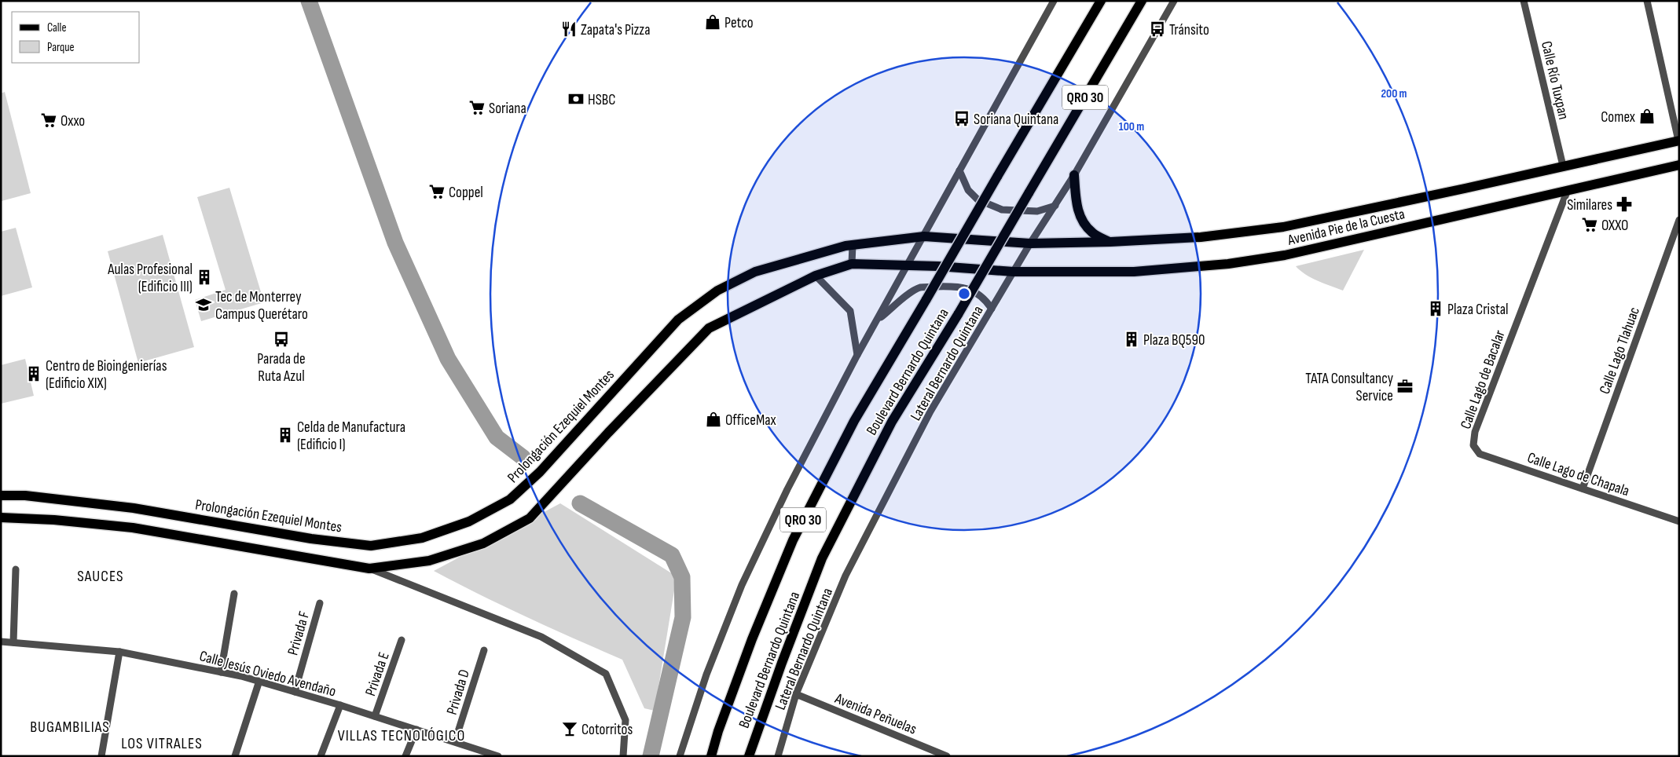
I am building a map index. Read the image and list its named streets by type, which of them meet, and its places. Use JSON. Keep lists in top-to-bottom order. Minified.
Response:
{"streets":{"main road":["QRO 30","Avenida Pie de la Cuesta","Boulevard Bernardo Quintana","Prolongación Ezequiel Montes"],"street":["Calle Río Tuxpan","Calle Lago Tlahuac","Lateral Bernardo Quintana","Calle Lago de Bacalar","Calle Lago de Chapala","Privada F","Calle Jesús Oviedo Avendaño","Privada E","Privada D","Avenida Peñuelas"]},"crossings":[["Calle Río Tuxpan","Avenida Pie de la Cuesta"],["Avenida Pie de la Cuesta","Lateral Bernardo Quintana"],["Avenida Pie de la Cuesta","Calle Lago de Bacalar"],["Avenida Pie de la Cuesta","Prolongación Ezequiel Montes"],["Calle Lago Tlahuac","Calle Lago de Chapala"],["Lateral Bernardo Quintana","Avenida Peñuelas"],["Calle Lago de Bacalar","Calle Lago de Chapala"],["Privada F","Calle Jesús Oviedo Avendaño"],["Calle Jesús Oviedo Avendaño","Privada E"],["Calle Jesús Oviedo Avendaño","Privada D"]],"districts":["SAUCES","BUGAMBILIAS","VILLAS TECNOLÓGICO","LOS VITRALES"],"places":{"shop":["Petco","Comex","OfficeMax"],"restaurant":["Zapata's Pizza"],"bus stop":["Tránsito","Soriana Quintana","Parada de Ruta Azul"],"bank":["HSBC"],"supermarket":["Soriana","Oxxo","Coppel","OXXO"],"pharmacy":["Similares"],"building":["Aulas Profesional (Edificio III)","Plaza Cristal","Plaza BQ590","Centro de Bioingenierías (Edificio XIX)","Celda de Manufactura (Edificio I)"],"school or university":["Tec de Monterrey Campus Querétaro"],"office":["TATA Consultancy Service"],"bar":["Cotorritos"]},"legend":["Calle","Parque"],"rings":["200 m","100 m"]}
